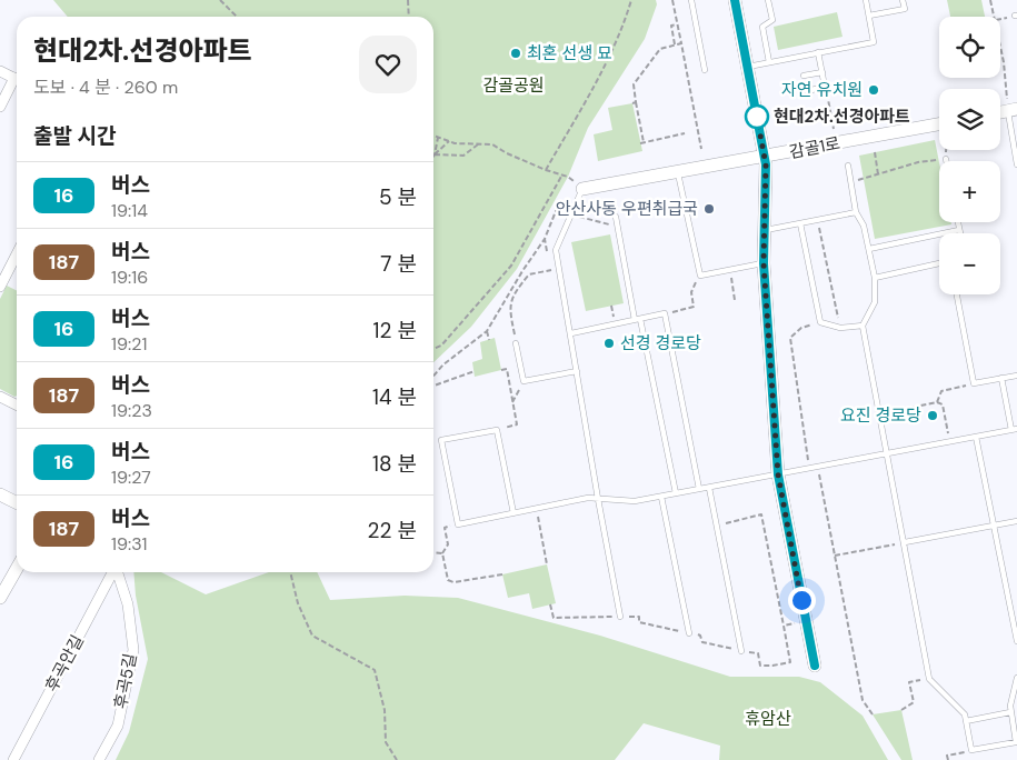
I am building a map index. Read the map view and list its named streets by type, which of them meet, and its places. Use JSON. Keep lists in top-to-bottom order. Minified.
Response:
{"streets":{"street":["감골1로","후곡안길","후곡5길"]},"parks":["감골공원","휴암산"],"places":["최혼 선생 묘","자연 유치원","현대2차.선경아파트","안산사동 우편취급국","선경 경로당","요진 경로당"],"lines":["bus line 16"],"page":{"map_buttons":["+","−"],"heading":[["현대2차.선경아파트","도보 · 4 분 · 260 m"],"출발 시간"],"list":[{"mark":"16","name":"버스","note":"19:14","value":"5 분"},{"mark":"187","name":"버스","note":"19:16","value":"7 분"},{"mark":"16","name":"버스","note":"19:21","value":"12 분"},{"mark":"187","name":"버스","note":"19:23","value":"14 분"},{"mark":"16","name":"버스","note":"19:27","value":"18 분"},{"mark":"187","name":"버스","note":"19:31","value":"22 분"}]}}
